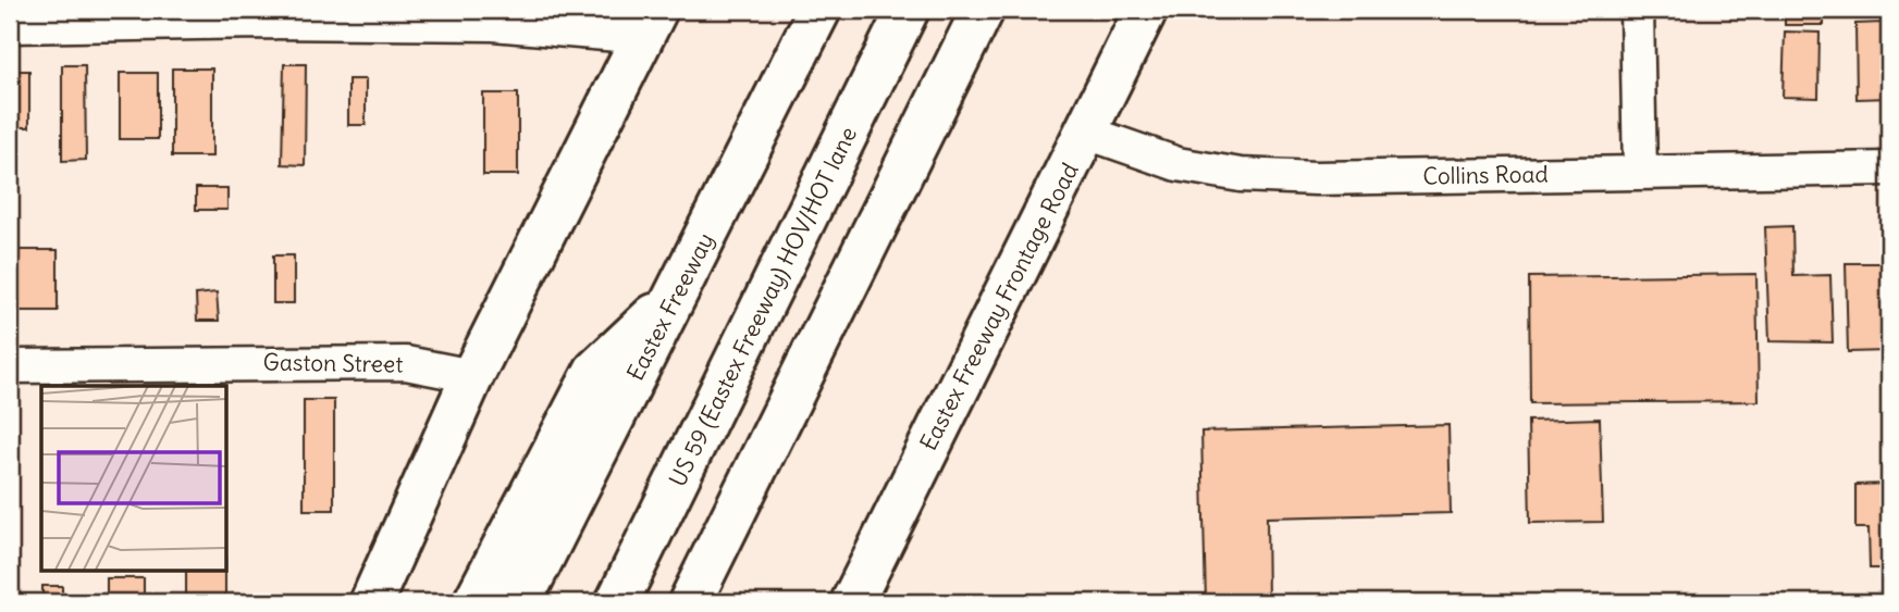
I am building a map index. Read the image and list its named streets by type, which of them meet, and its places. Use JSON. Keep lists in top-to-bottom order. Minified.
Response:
{"streets":{"main road":["Eastex Freeway","US 59 (Eastex Freeway) HOV/HOT lane","Eastex Freeway Frontage Road"],"street":["Collins Road","Gaston Street"]},"crossings":[["Collins Road","Eastex Freeway Frontage Road"]]}
